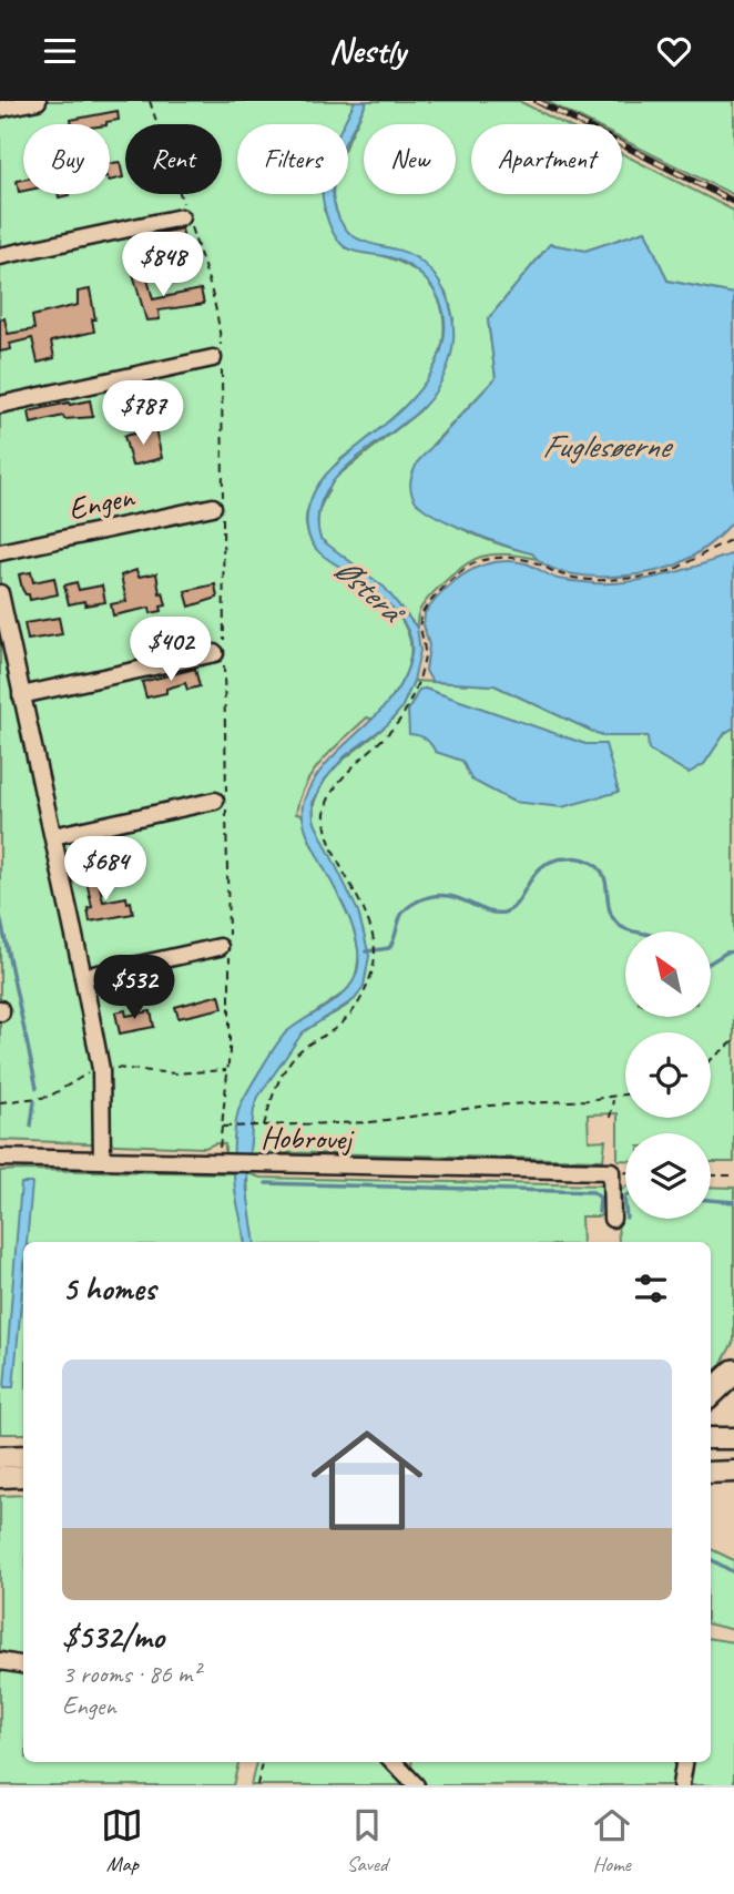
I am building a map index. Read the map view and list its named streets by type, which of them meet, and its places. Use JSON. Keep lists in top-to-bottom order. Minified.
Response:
{"streets":{"street":["Engen","Hobrovej"]},"water":["Fuglesøerne","Østerå"],"north":"top left","page":{"header":"Nestly","chip":["Buy","Rent","Filters","New","Apartment"],"price":["$848","$787","$402","$684","$532"],"heading":"5 homes","list":[{"name":"$532/mo","note":"3 rooms · 86 m² · Engen"}],"tabs":["Map","Saved","Home"]}}
